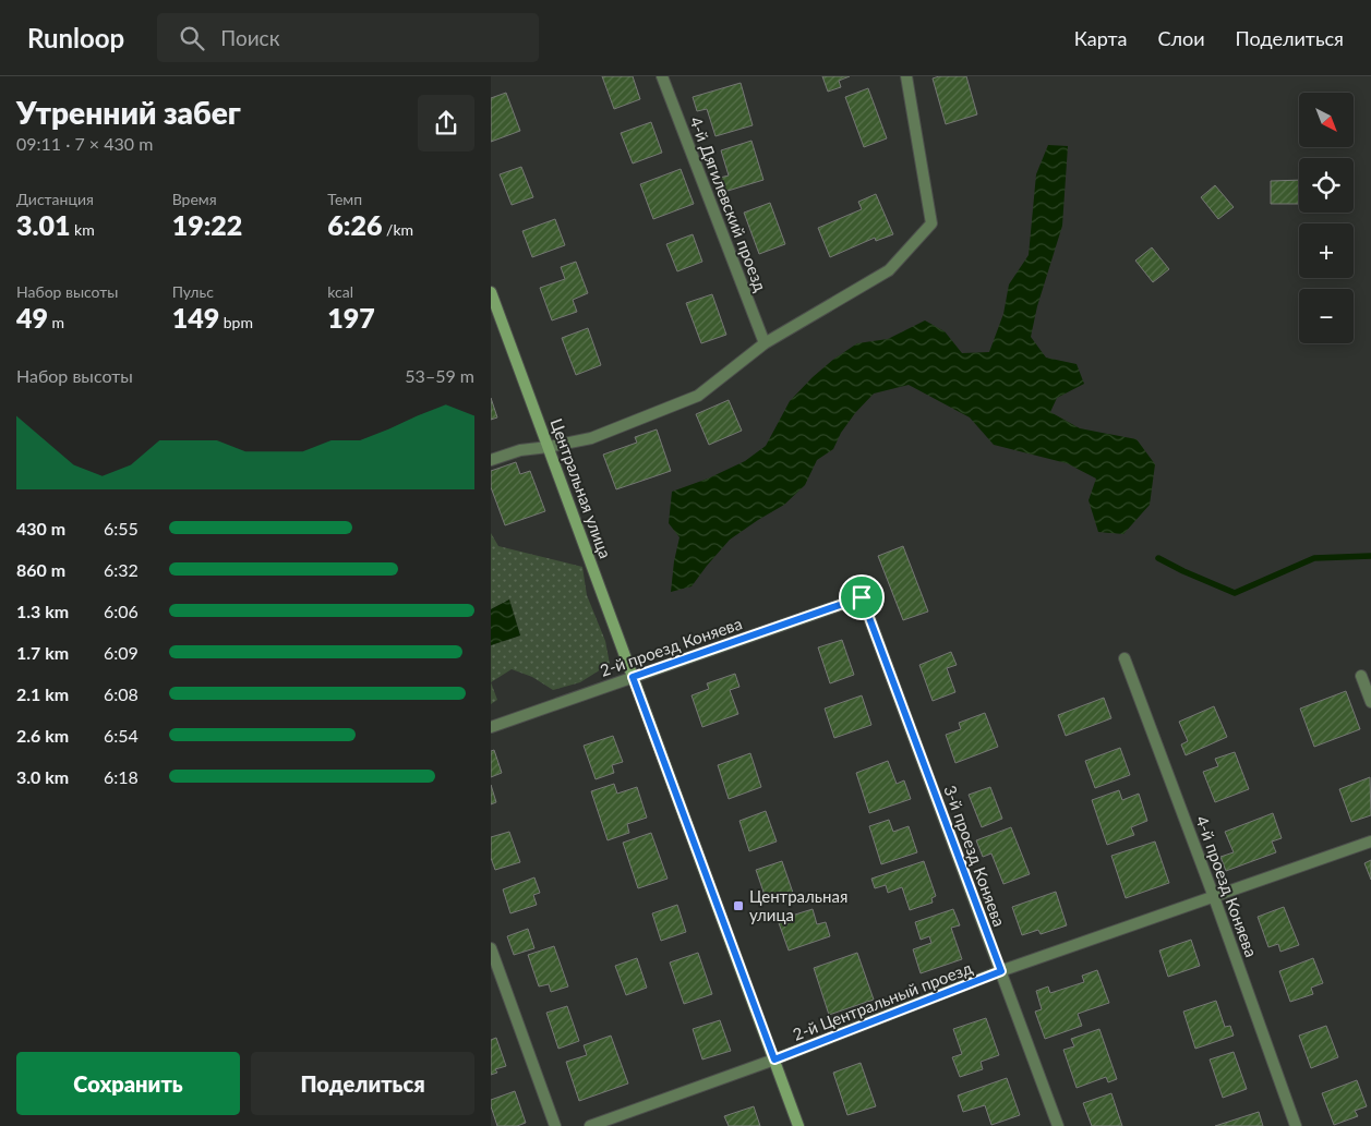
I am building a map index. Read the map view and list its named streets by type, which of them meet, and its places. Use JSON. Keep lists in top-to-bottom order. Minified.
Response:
{"streets":{"street":["4-й Дягилевский проезд","Центральная улица","2-й проезд Коняева","3-й проезд Коняева","4-й проезд Коняева","2-й Центральный проезд"]},"crossings":[["Центральная улица","2-й проезд Коняева"],["Центральная улица","2-й Центральный проезд"],["2-й проезд Коняева","3-й проезд Коняева"],["3-й проезд Коняева","2-й Центральный проезд"],["4-й проезд Коняева","2-й Центральный проезд"]],"places":{"transit":["Центральная улица"]},"north":"bottom right","page":{"header":"Runloop","search":"Поиск","nav":["Карта","Слои","Поделиться"],"heading":["Утренний забег","09:11 · 7 × 430 m"],"map_buttons":["+","−"],"stats":[["Дистанция","3.01 km"],["Время","19:22"],["Темп","6:26 /km"],["Набор высоты","49 m"],["Пульс","149 bpm"],["kcal","197"]],"chart":["Набор высоты","53–59 m"],"list":[{"name":"430 m","note":"6:55"},{"name":"860 m","note":"6:32"},{"name":"1.3 km","note":"6:06"},{"name":"1.7 km","note":"6:09"},{"name":"2.1 km","note":"6:08"},{"name":"2.6 km","note":"6:54"},{"name":"3.0 km","note":"6:18"}],"buttons":["Сохранить","Поделиться"]}}
